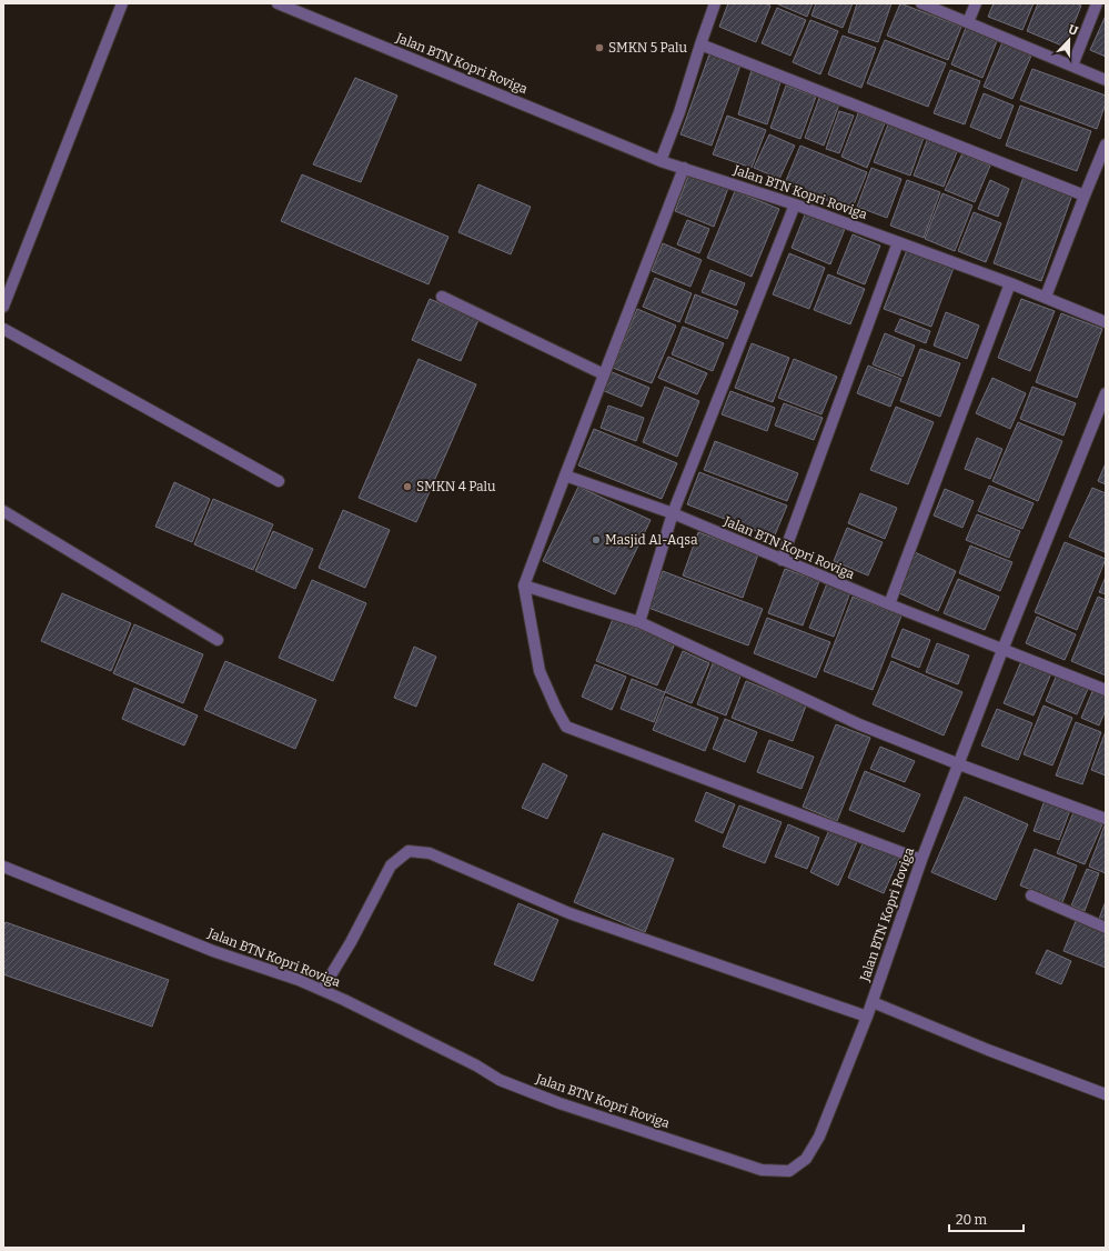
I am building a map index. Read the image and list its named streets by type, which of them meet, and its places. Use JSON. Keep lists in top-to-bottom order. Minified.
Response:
{"streets":{"street":["Jalan BTN Kopri Roviga"]},"places":["SMKN 5 Palu","SMKN 4 Palu","Masjid Al-Aqsa"],"scale_bar":"20 m","north":"top"}
